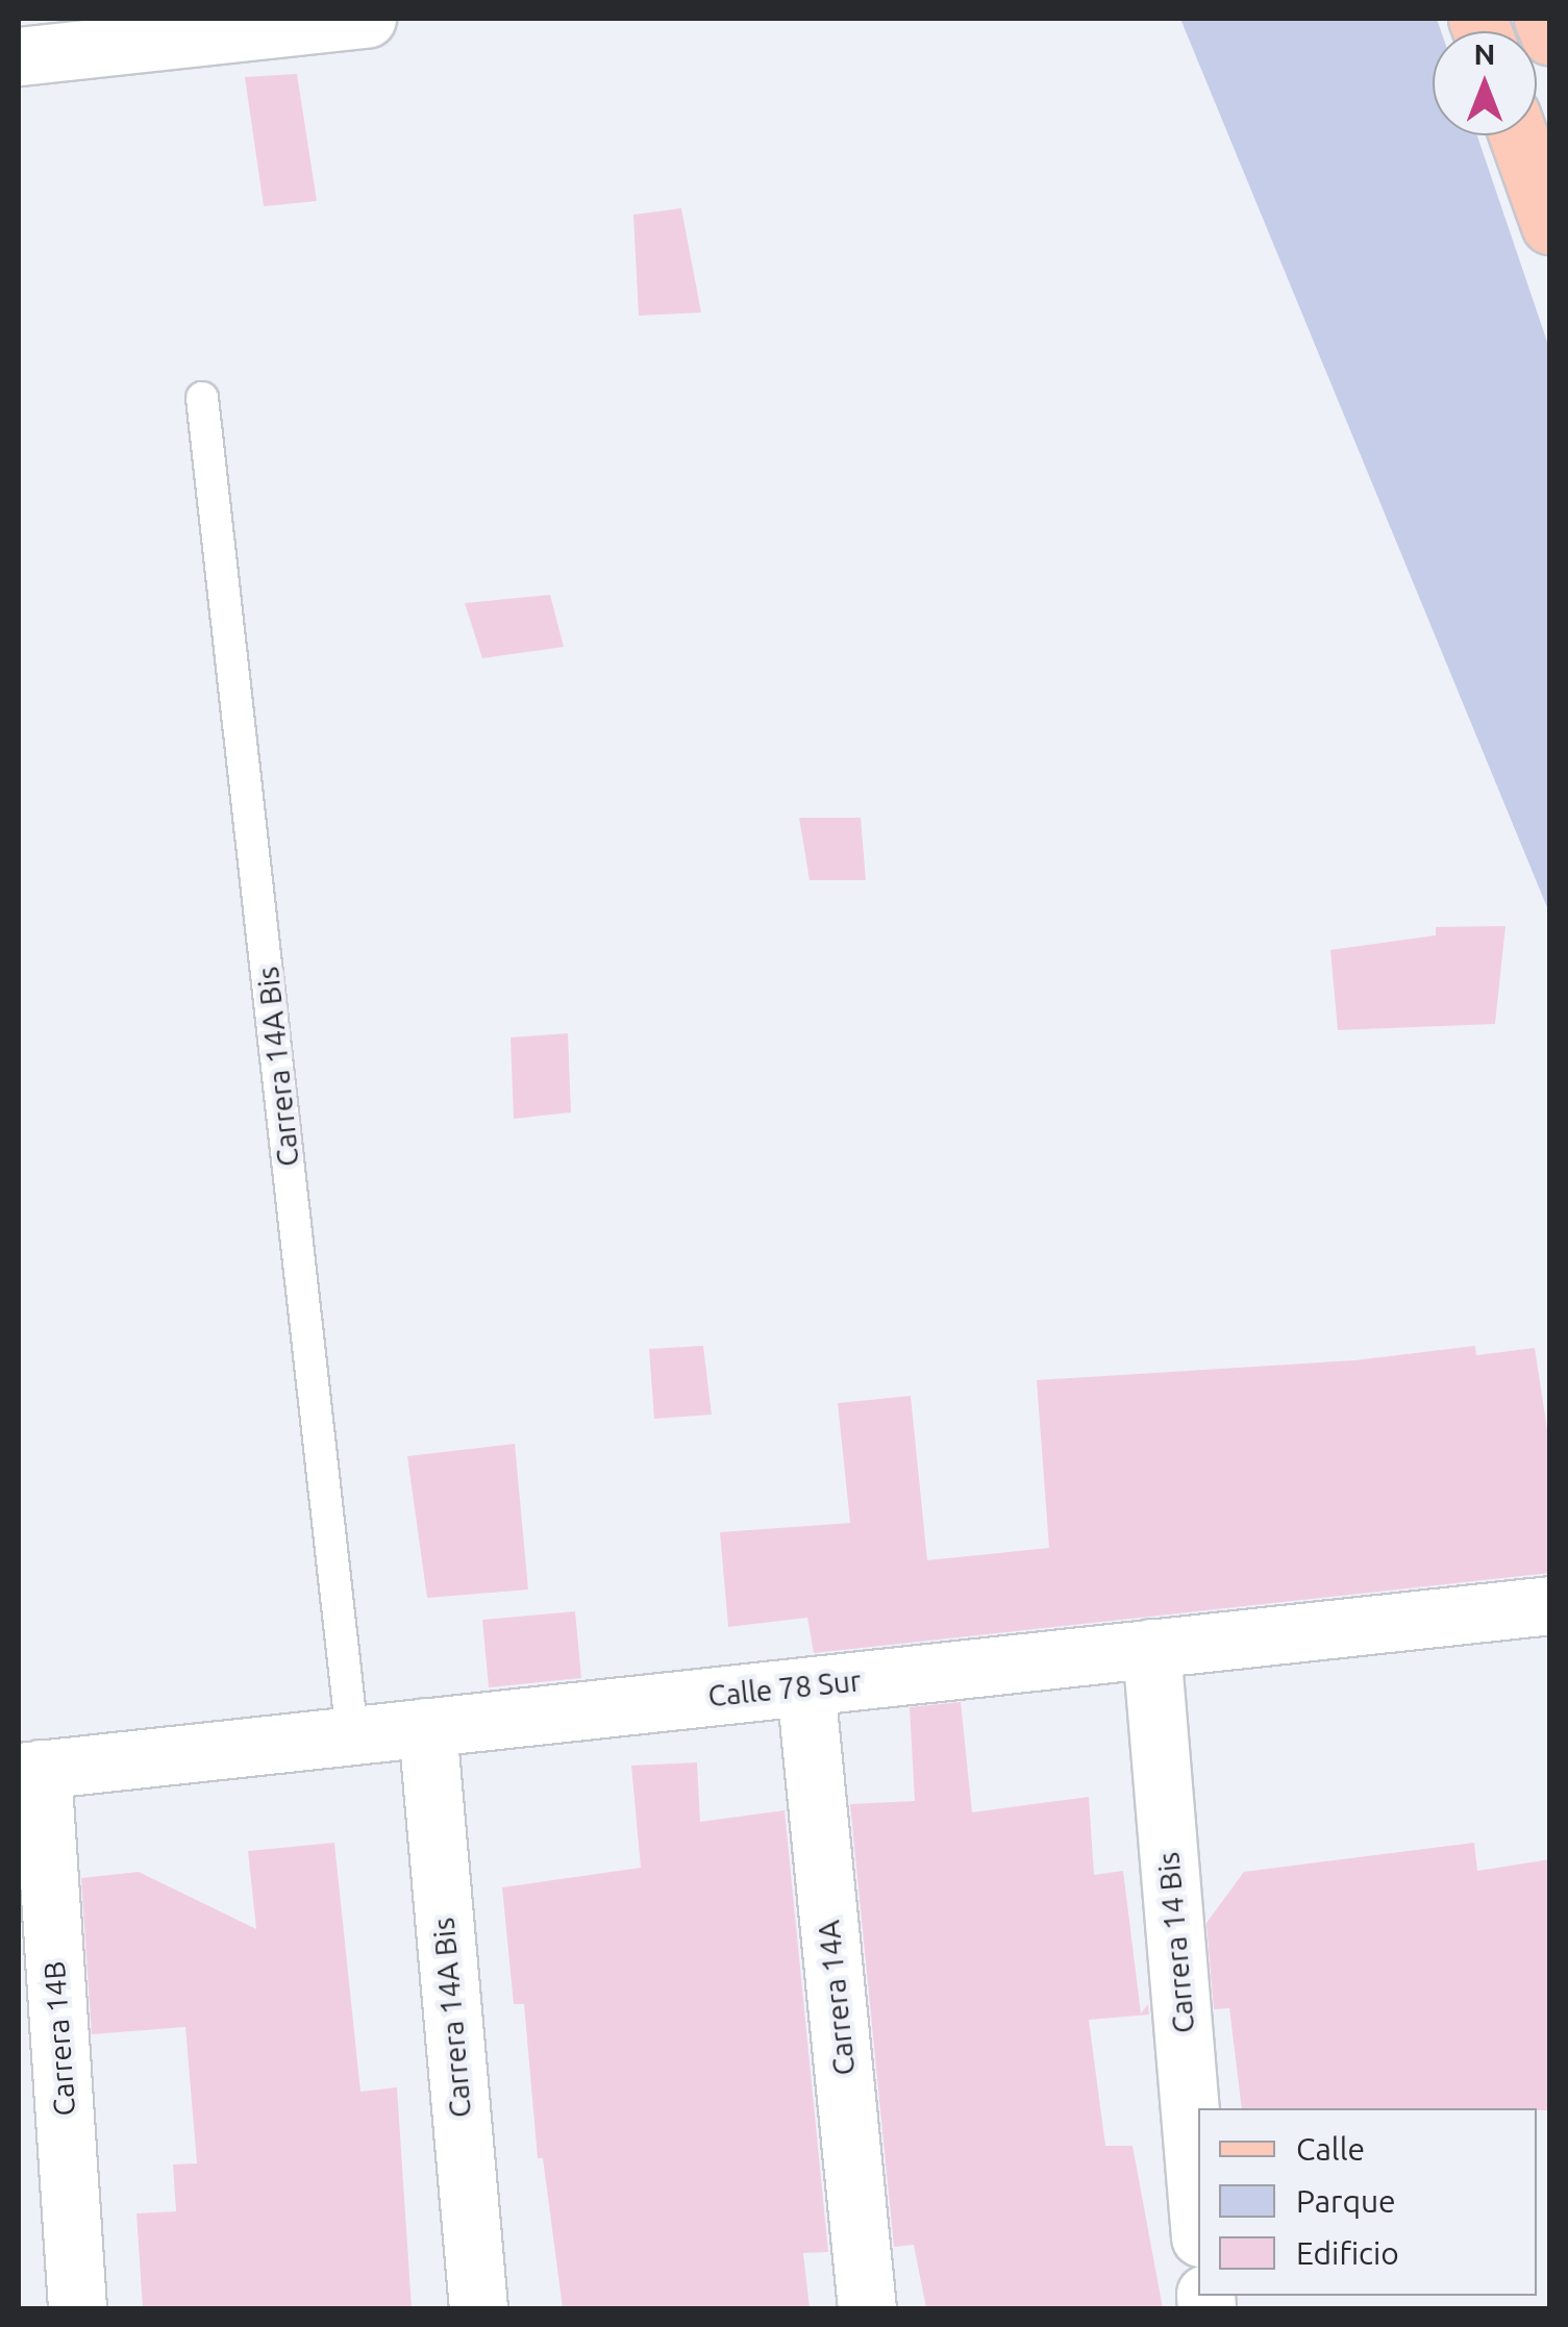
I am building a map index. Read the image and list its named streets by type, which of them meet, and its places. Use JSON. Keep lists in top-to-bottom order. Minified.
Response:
{"streets":{"street":["Carrera 14A Bis","Calle 78 Sur","Carrera 14 Bis","Carrera 14A","Carrera 14B"]},"crossings":[["Carrera 14A Bis","Calle 78 Sur"],["Calle 78 Sur","Carrera 14 Bis"],["Calle 78 Sur","Carrera 14A"],["Calle 78 Sur","Carrera 14B"]],"legend":["Calle","Parque","Edificio"],"north":"top"}
